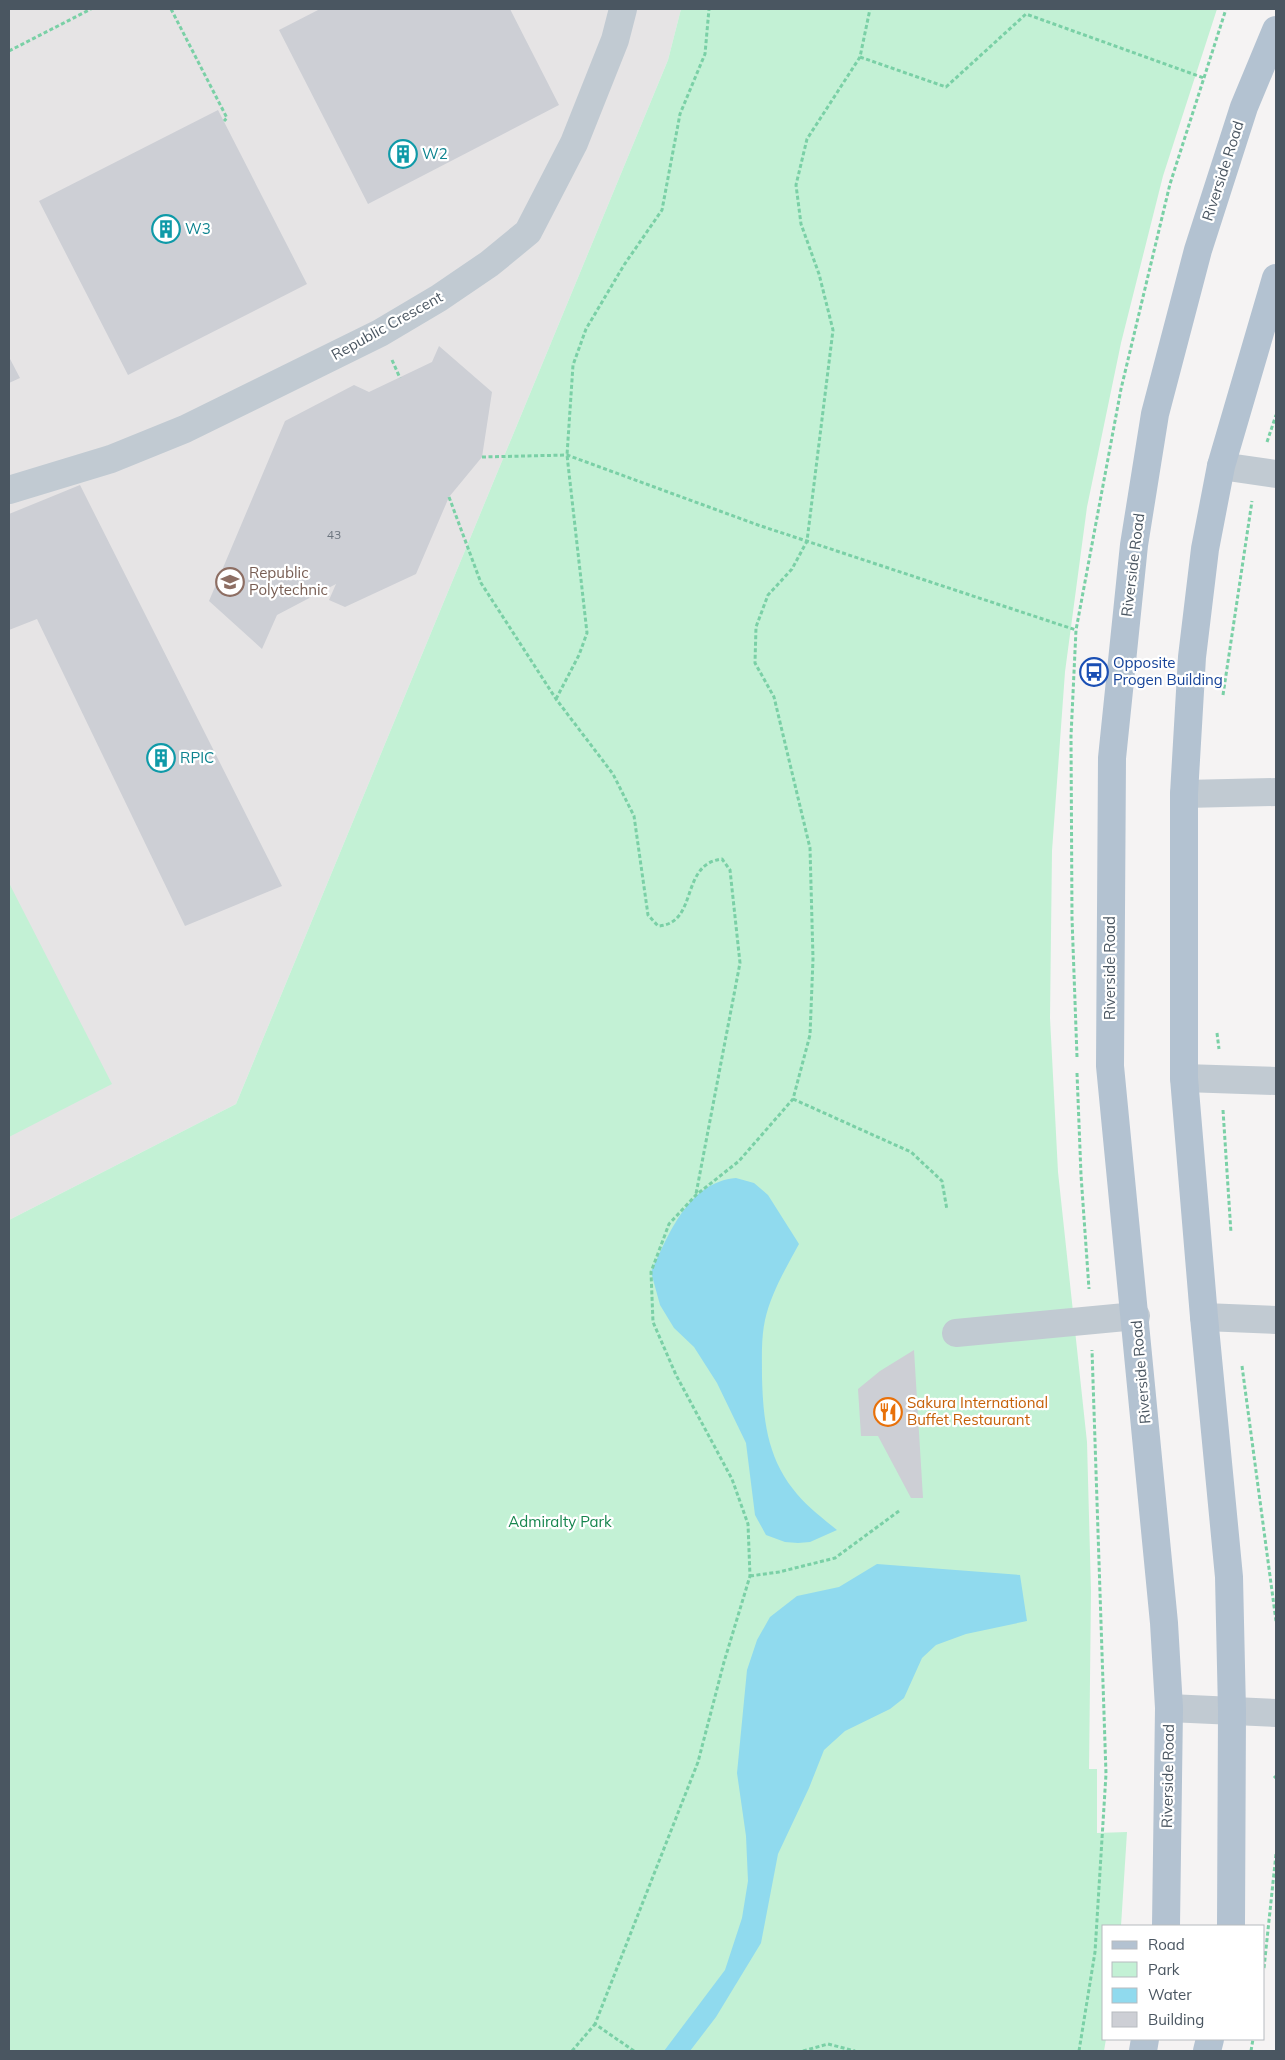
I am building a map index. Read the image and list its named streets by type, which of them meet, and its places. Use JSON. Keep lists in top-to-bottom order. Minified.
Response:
{"streets":{"main road":["Riverside Road"],"street":["Republic Crescent"]},"parks":["Admiralty Park"],"places":{"building":["W2","W3","RPIC"],"school or university":["Republic Polytechnic"],"bus stop":["Opposite Progen Building"],"restaurant":["Sakura International Buffet Restaurant"]},"house_numbers":["43"],"legend":["Road","Park","Water","Building"]}
